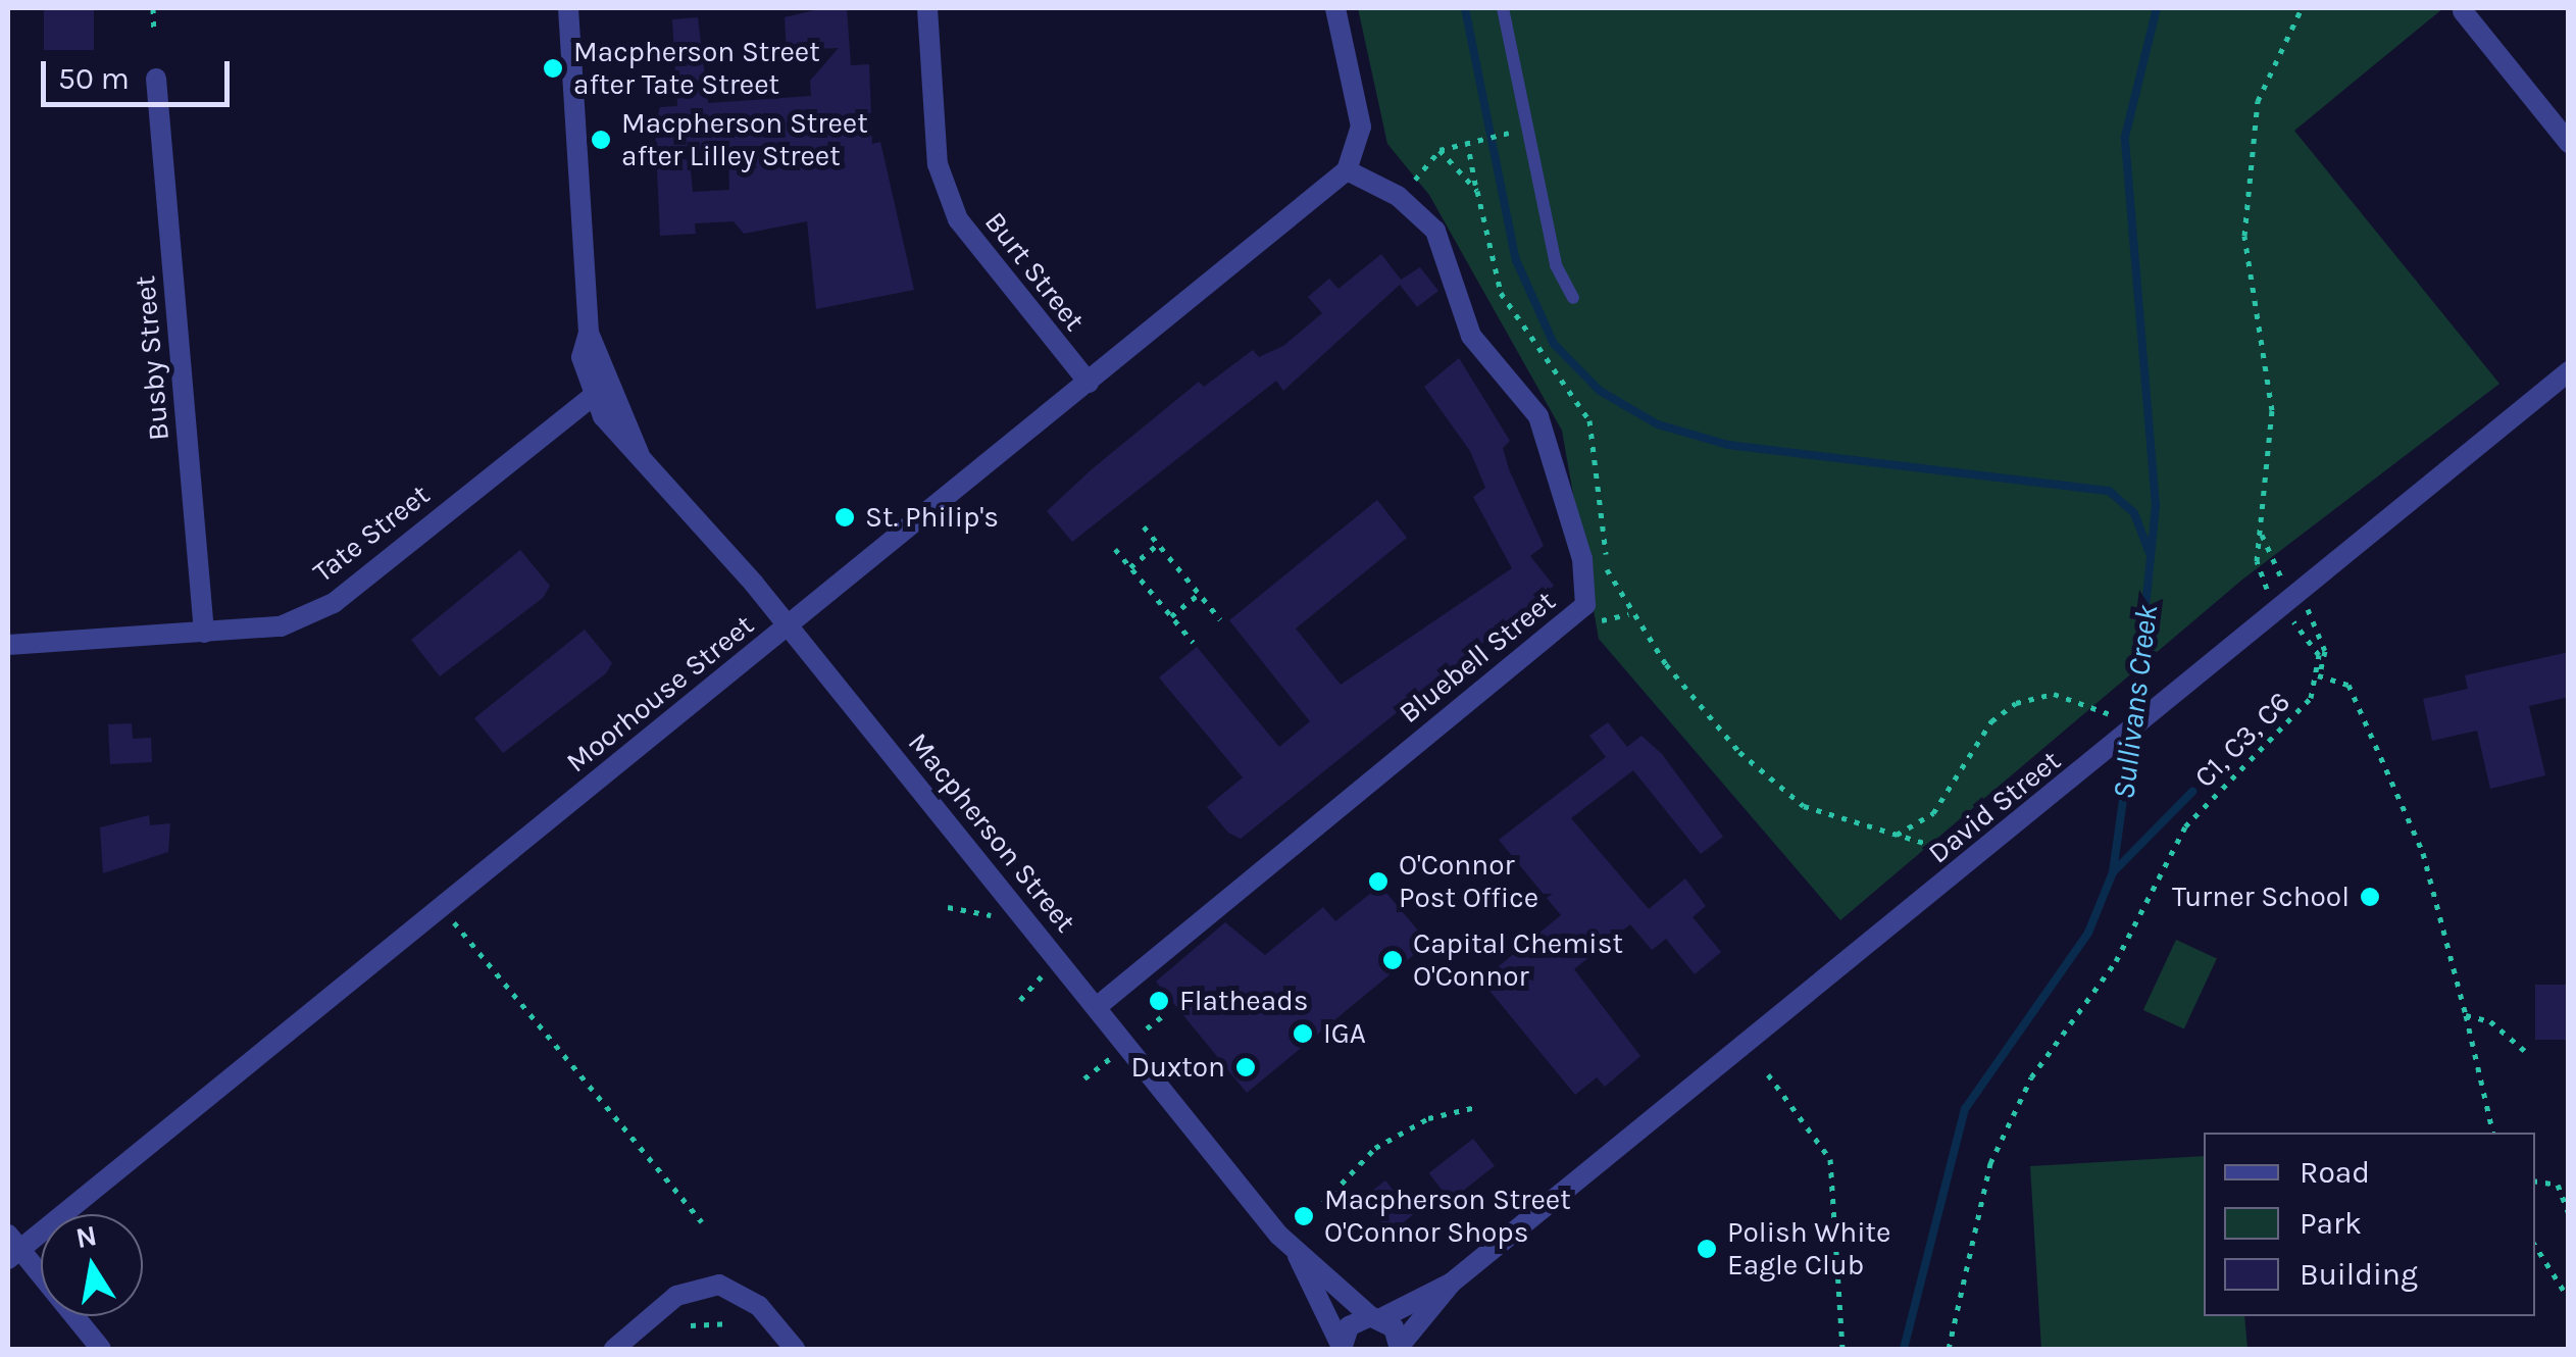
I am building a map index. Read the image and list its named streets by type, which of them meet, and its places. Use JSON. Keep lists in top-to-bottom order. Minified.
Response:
{"streets":{"street":["Burt Street","Busby Street","Tate Street","Bluebell Street","Moorhouse Street","David Street","Macpherson Street"],"path":["C1, C3, C6"]},"crossings":[["Burt Street","Moorhouse Street"],["Busby Street","Tate Street"],["Tate Street","Macpherson Street"],["Bluebell Street","Moorhouse Street"],["Bluebell Street","Macpherson Street"],["Moorhouse Street","Macpherson Street"],["C1, C3, C6","David Street"],["David Street","Macpherson Street"]],"water":["Sullivans Creek"],"places":["Macpherson Street after Tate Street","Macpherson Street after Lilley Street","St. Philip's","O'Connor Post Office","Turner School","Capital Chemist O'Connor","Flatheads","IGA","Duxton","Macpherson Street O'Connor Shops","Polish White Eagle Club"],"legend":["Road","Park","Building"],"scale_bar":"50 m","north":"top"}
